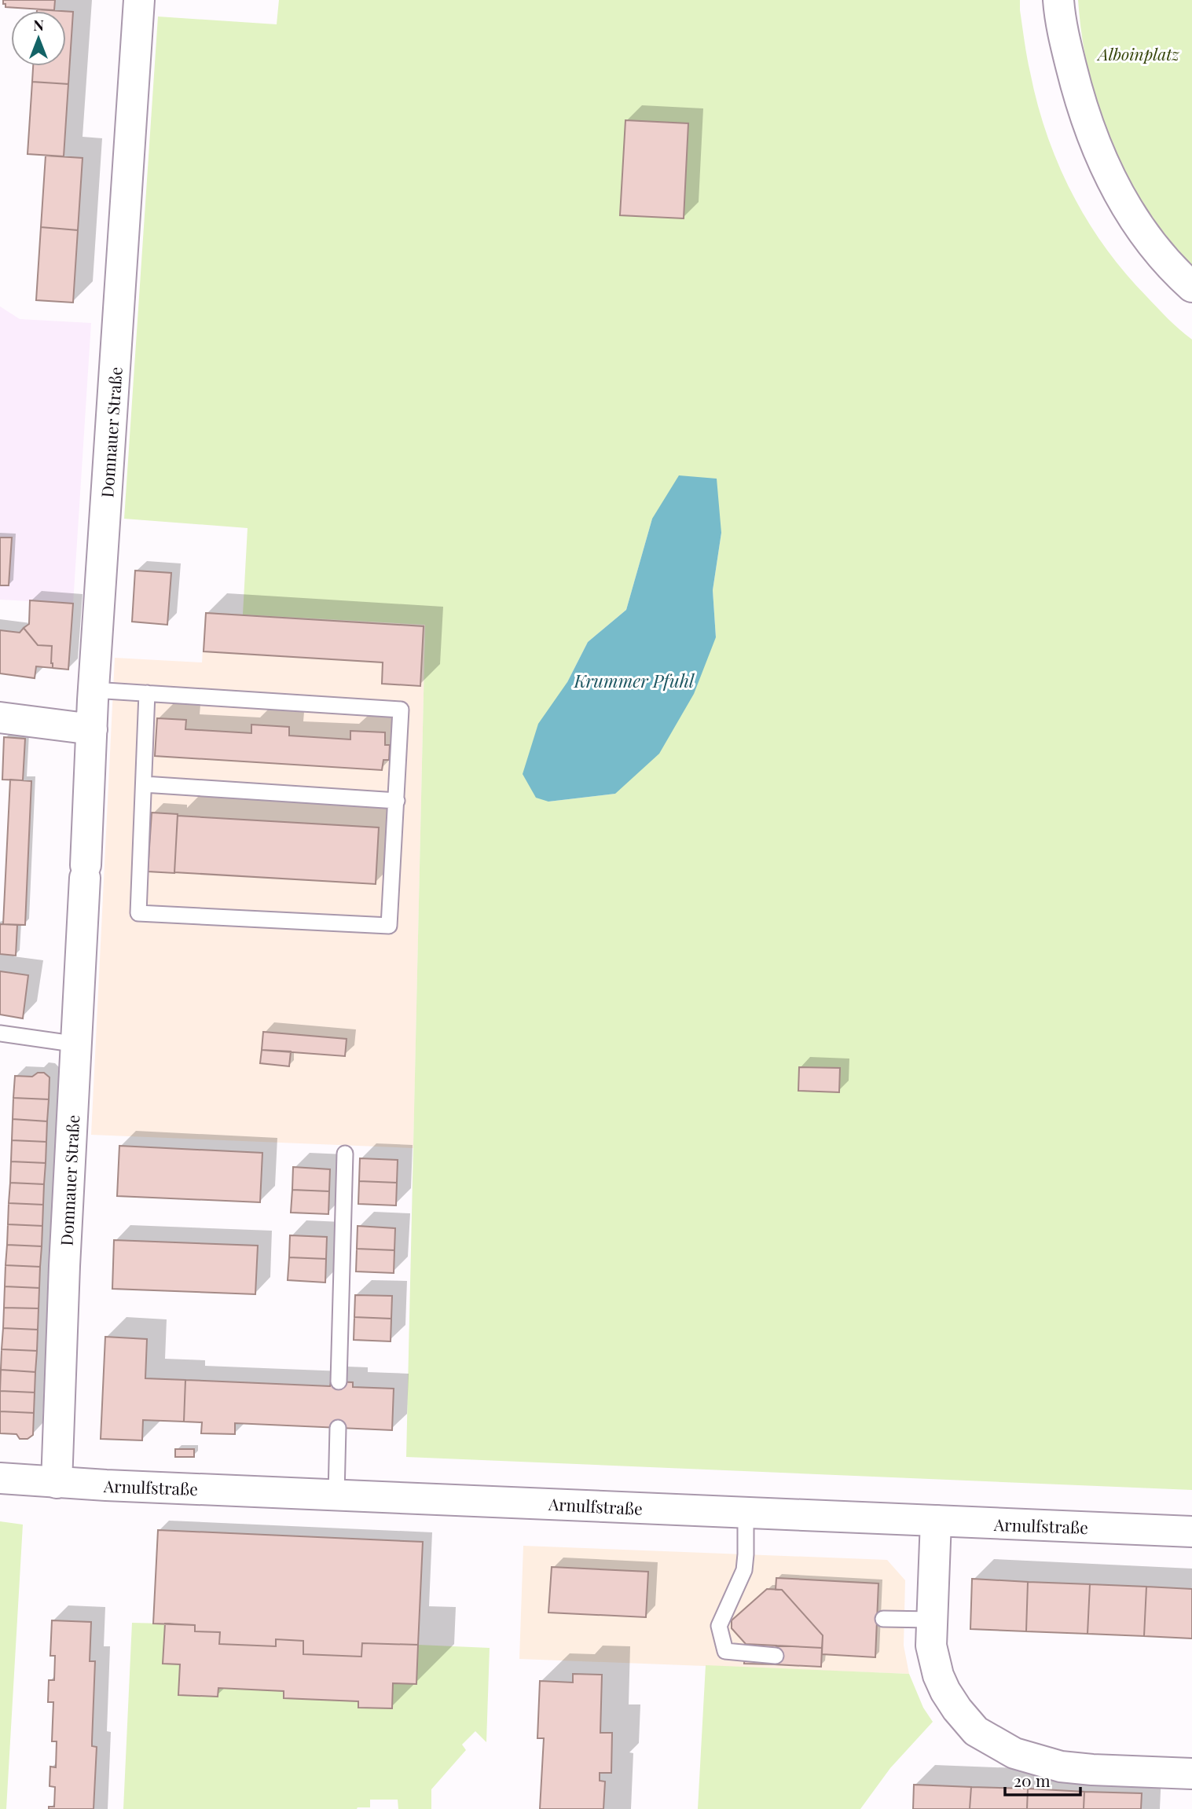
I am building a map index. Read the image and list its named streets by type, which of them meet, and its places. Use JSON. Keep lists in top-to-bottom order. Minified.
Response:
{"streets":{"street":["Domnauer Straße","Arnulfstraße"]},"crossings":[["Domnauer Straße","Arnulfstraße"]],"water":["Krummer Pfuhl"],"parks":["Alboinplatz"],"scale_bar":"20 m","north":"top"}
